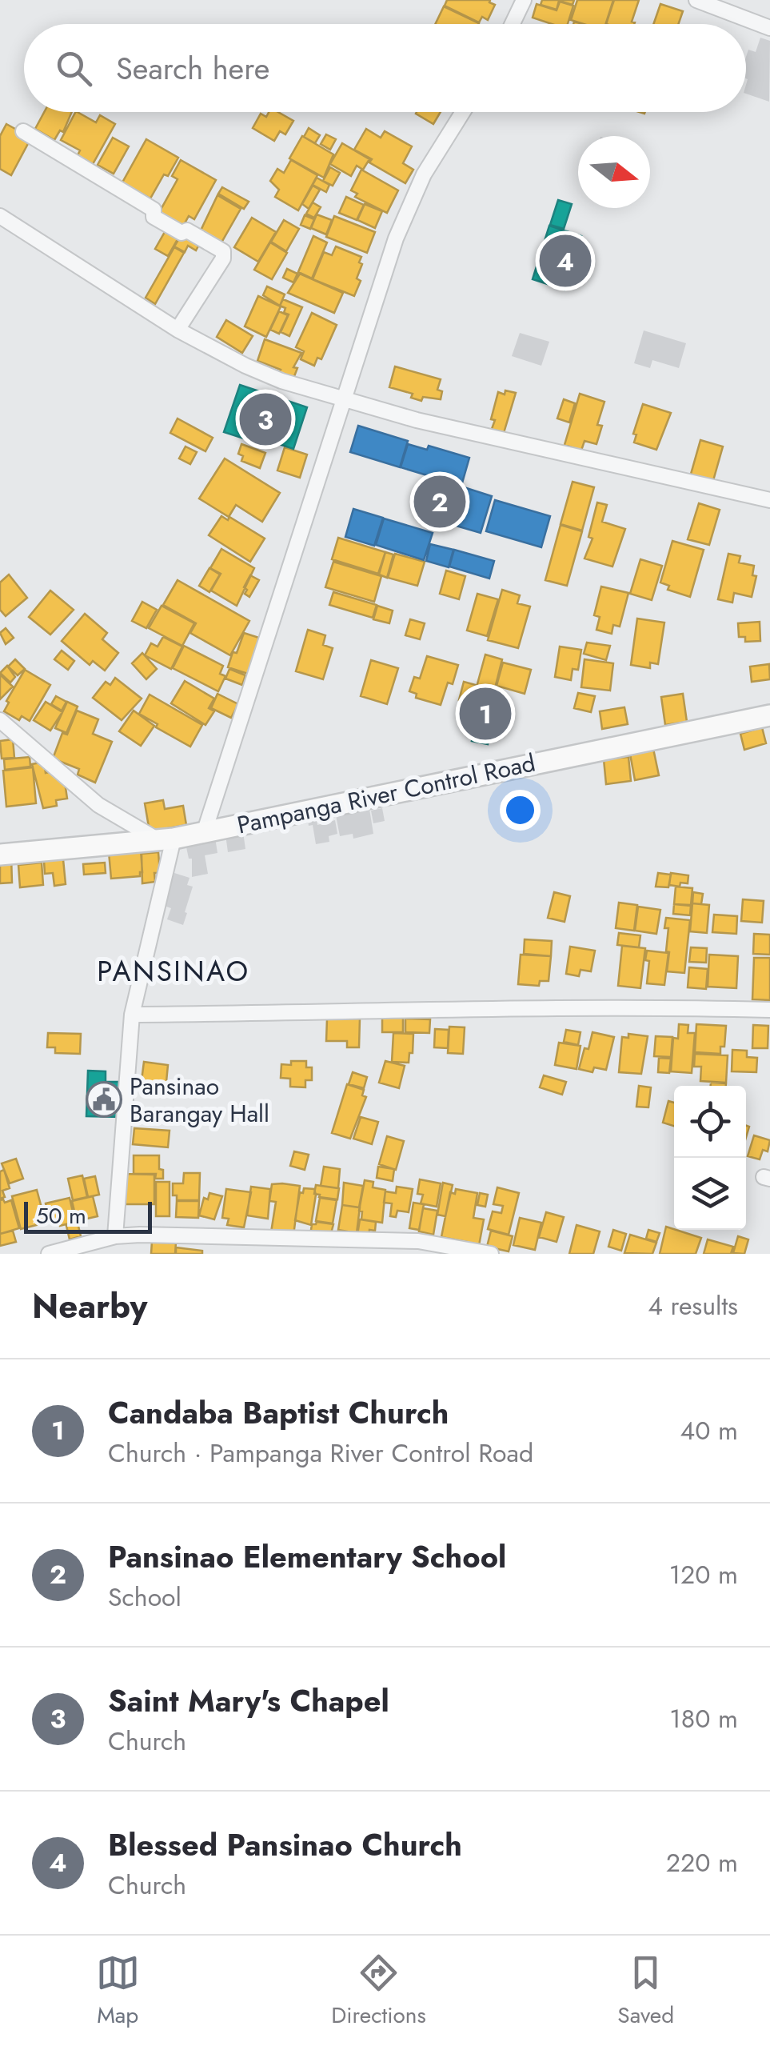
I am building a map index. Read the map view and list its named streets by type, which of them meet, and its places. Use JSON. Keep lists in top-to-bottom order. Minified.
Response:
{"streets":{"main road":["Pampanga River Control Road"]},"districts":["PANSINAO"],"places":{"public building":["Pansinao Barangay Hall"]},"scale_bar":"50 m","north":"right","page":{"search":"Search here","pins":["4","3","2","1"],"scale":"50 m","heading":["Nearby","4 results"],"list":[{"mark":"1","name":"Candaba Baptist Church","note":"Church · Pampanga River Control Road","value":"40 m"},{"mark":"2","name":"Pansinao Elementary School","note":"School","value":"120 m"},{"mark":"3","name":"Saint Mary's Chapel","note":"Church","value":"180 m"},{"mark":"4","name":"Blessed Pansinao Church","note":"Church","value":"220 m"}],"nav":["Map","Directions","Saved"]}}
